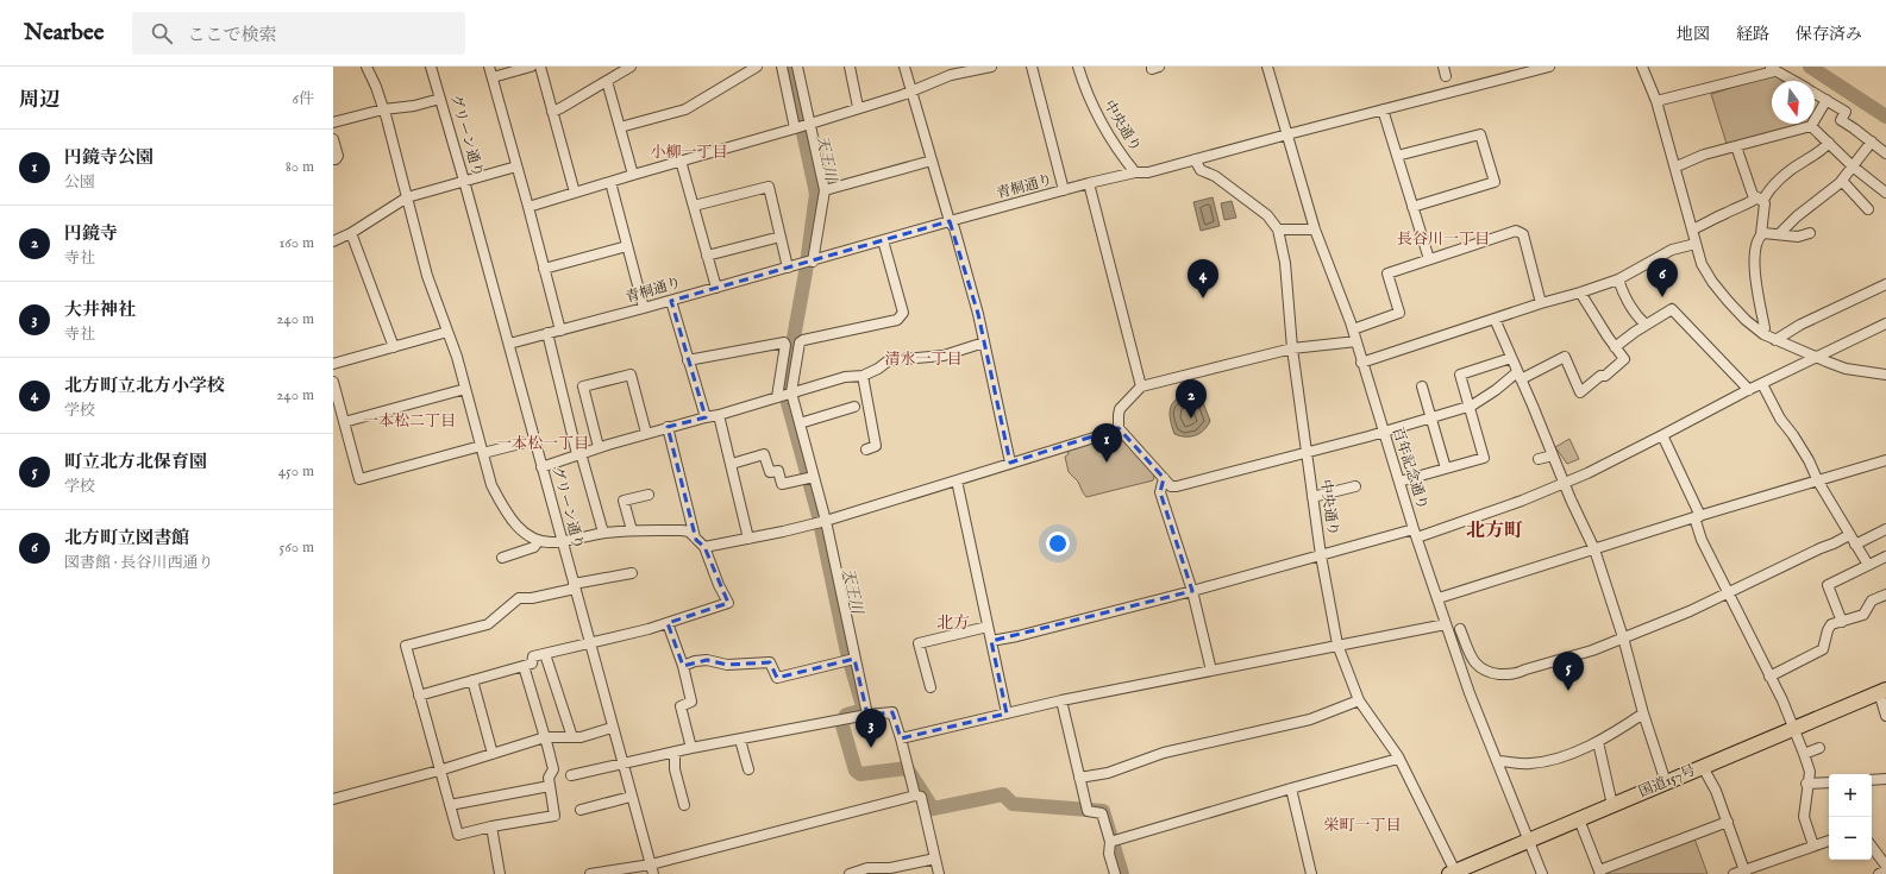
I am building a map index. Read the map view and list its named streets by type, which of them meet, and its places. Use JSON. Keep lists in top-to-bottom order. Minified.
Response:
{"streets":{"highway":["国道157号"],"street":["中央通り","グリーン通り","青桐通り","百年記念通り"]},"crossings":[["中央通り","青桐通り"],["中央通り","国道157号"],["グリーン通り","青桐通り"],["青桐通り","百年記念通り"],["百年記念通り","国道157号"]],"districts":["小柳一丁目","長谷川一丁目","清水一丁目","一本松二丁目","一本松一丁目","北方町","北方","栄町一丁目"],"water":["天王川"],"north":"bottom","page":{"header":"Nearbee","search":"ここで検索","nav":["地図","経路","保存済み"],"heading":["周辺","6件"],"list":[{"mark":"1","name":"円鏡寺公園","note":"公園","value":"80 m"},{"mark":"2","name":"円鏡寺","note":"寺社","value":"160 m"},{"mark":"3","name":"大井神社","note":"寺社","value":"240 m"},{"mark":"4","name":"北方町立北方小学校","note":"学校","value":"240 m"},{"mark":"5","name":"町立北方北保育園","note":"学校","value":"450 m"},{"mark":"6","name":"北方町立図書館","note":"図書館 · 長谷川西通り","value":"560 m"}],"pins":["6","4","2","1","5","3"],"map_buttons":["+","−"]}}
